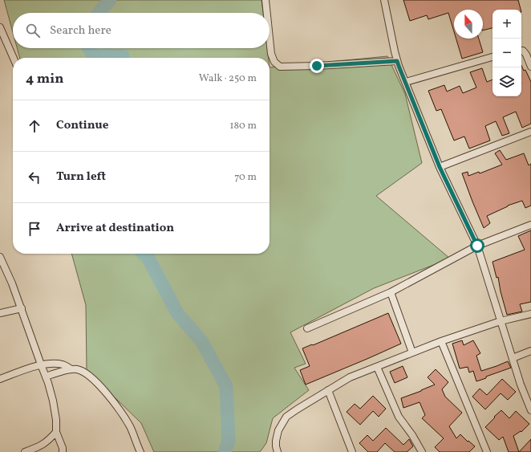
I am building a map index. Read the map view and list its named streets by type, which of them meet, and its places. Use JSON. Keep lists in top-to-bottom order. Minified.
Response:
{"north":"top","page":{"map_buttons":["+","−"],"search":"Search here","heading":["4 min","Walk · 250 m"],"list":[["Continue","180 m"],["Turn left","70 m"],"Arrive at destination"]}}
